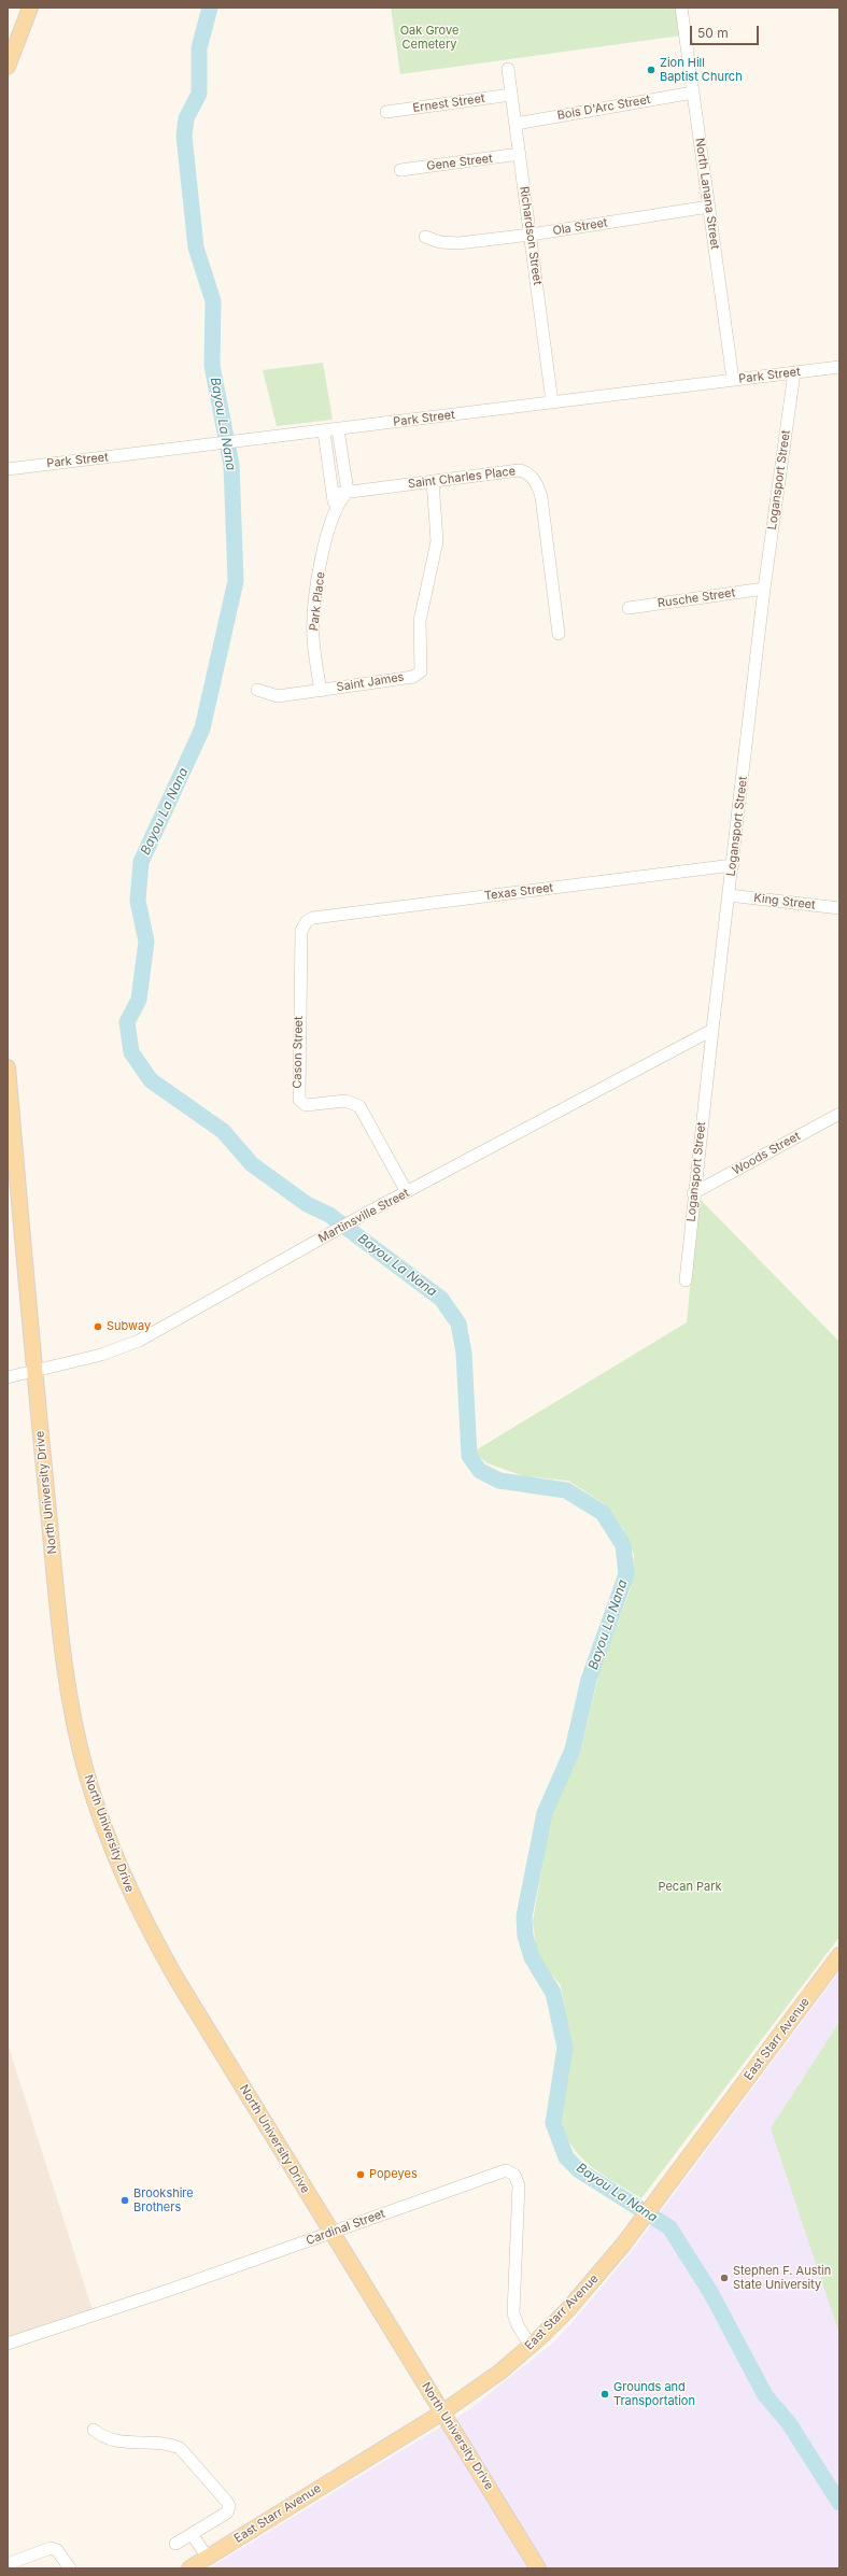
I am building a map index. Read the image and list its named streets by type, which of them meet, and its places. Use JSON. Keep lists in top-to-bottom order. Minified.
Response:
{"streets":{"main road":["North University Drive","East Starr Avenue"],"street":["Ernest Street","Bois D'Arc Street","Gene Street","North Lanana Street","Ola Street","Richardson Street","Park Street","Saint Charles Place","Logansport Street","Rusche Street","Park Place","Saint James","Texas Street","King Street","Cason Street","Woods Street","Martinsville Street","Cardinal Street"]},"crossings":[["Ernest Street","Richardson Street"],["Bois D'Arc Street","North Lanana Street"],["Bois D'Arc Street","Richardson Street"],["Gene Street","Richardson Street"],["North Lanana Street","Ola Street"],["North Lanana Street","Park Street"],["Ola Street","Richardson Street"],["Richardson Street","Park Street"],["Park Street","Logansport Street"],["Park Street","Park Place"],["Saint Charles Place","Park Place"],["Saint Charles Place","Saint James"],["Logansport Street","Rusche Street"],["Logansport Street","Texas Street"],["Logansport Street","King Street"],["Logansport Street","Woods Street"],["Logansport Street","Martinsville Street"],["Park Place","Saint James"],["Texas Street","Cason Street"],["Cason Street","Martinsville Street"],["Martinsville Street","North University Drive"],["North University Drive","East Starr Avenue"],["North University Drive","Cardinal Street"],["East Starr Avenue","Cardinal Street"]],"water":["Bayou La Nana"],"parks":["Oak Grove Cemetery","Pecan Park"],"places":["Zion Hill Baptist Church","Subway","Popeyes","Brookshire Brothers","Stephen F. Austin State University","Grounds and Transportation"],"scale_bar":"50 m"}
